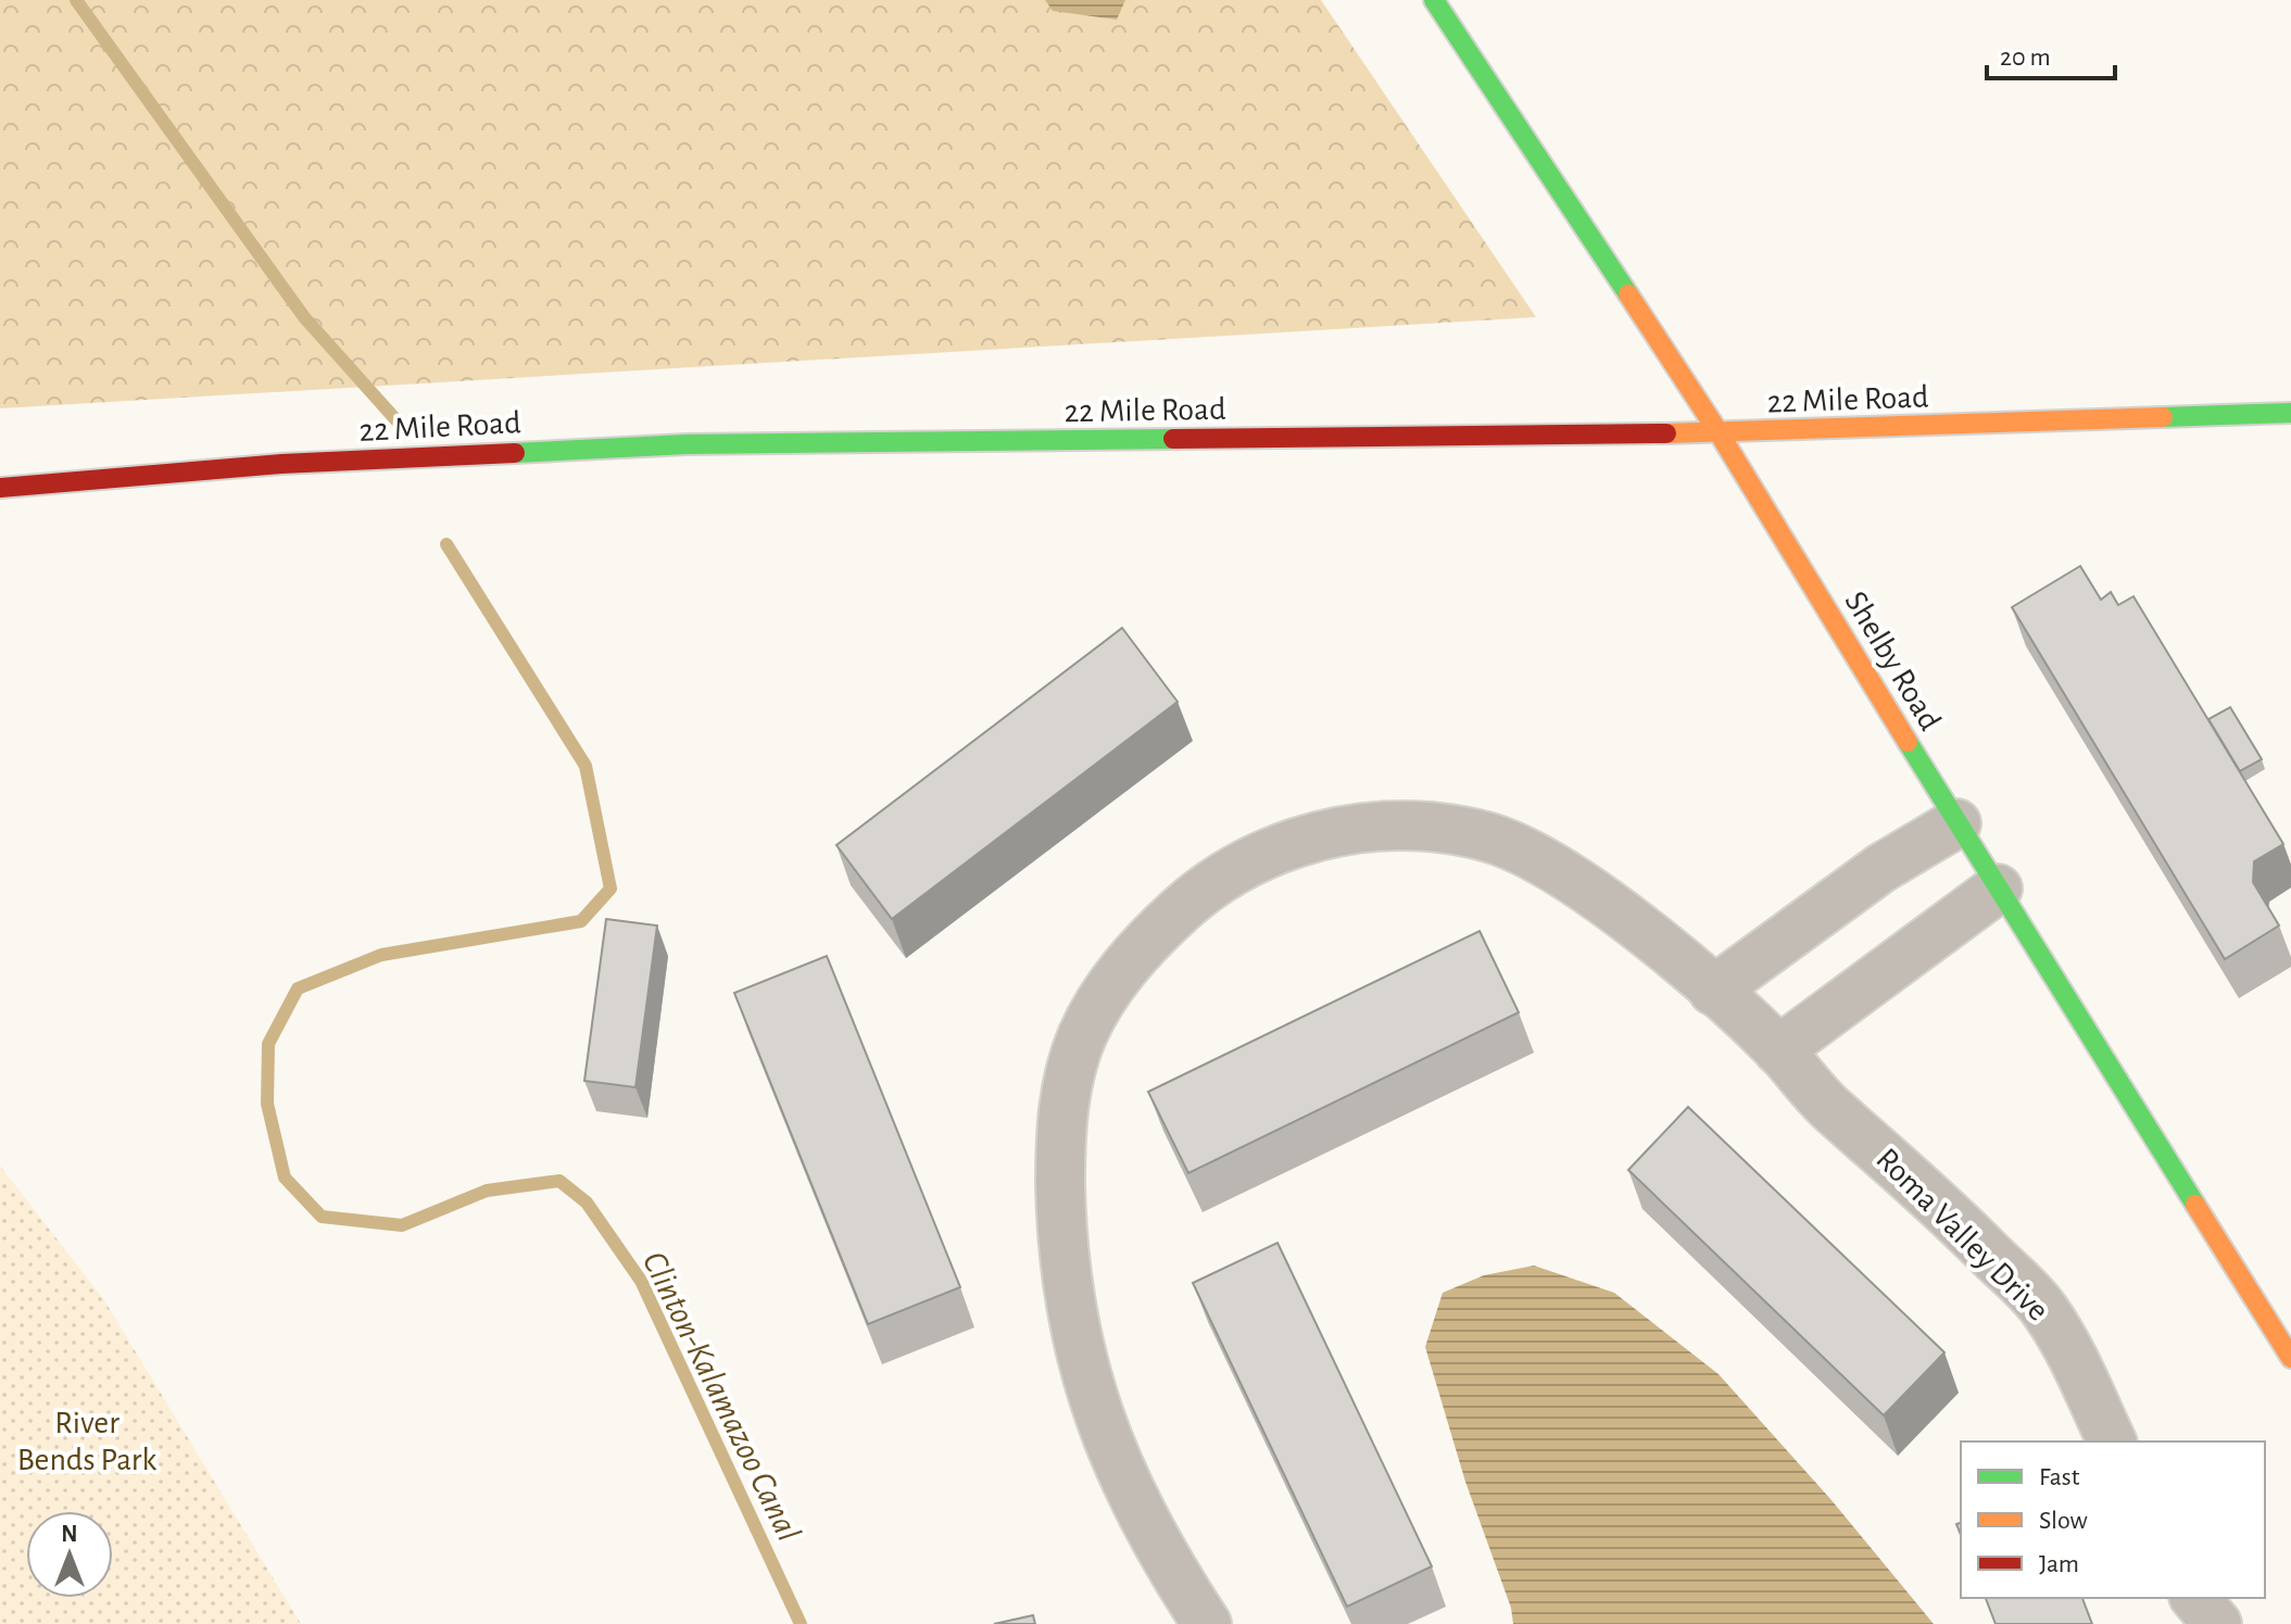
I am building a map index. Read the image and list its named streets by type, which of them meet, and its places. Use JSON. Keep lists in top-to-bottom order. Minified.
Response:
{"streets":{"street":["22 Mile Road","Shelby Road","Roma Valley Drive"]},"crossings":[["22 Mile Road","Shelby Road"]],"water":["Clinton-Kalamazoo Canal"],"parks":["River Bends Park"],"legend":["Fast","Slow","Jam"],"scale_bar":"20 m","north":"top"}
